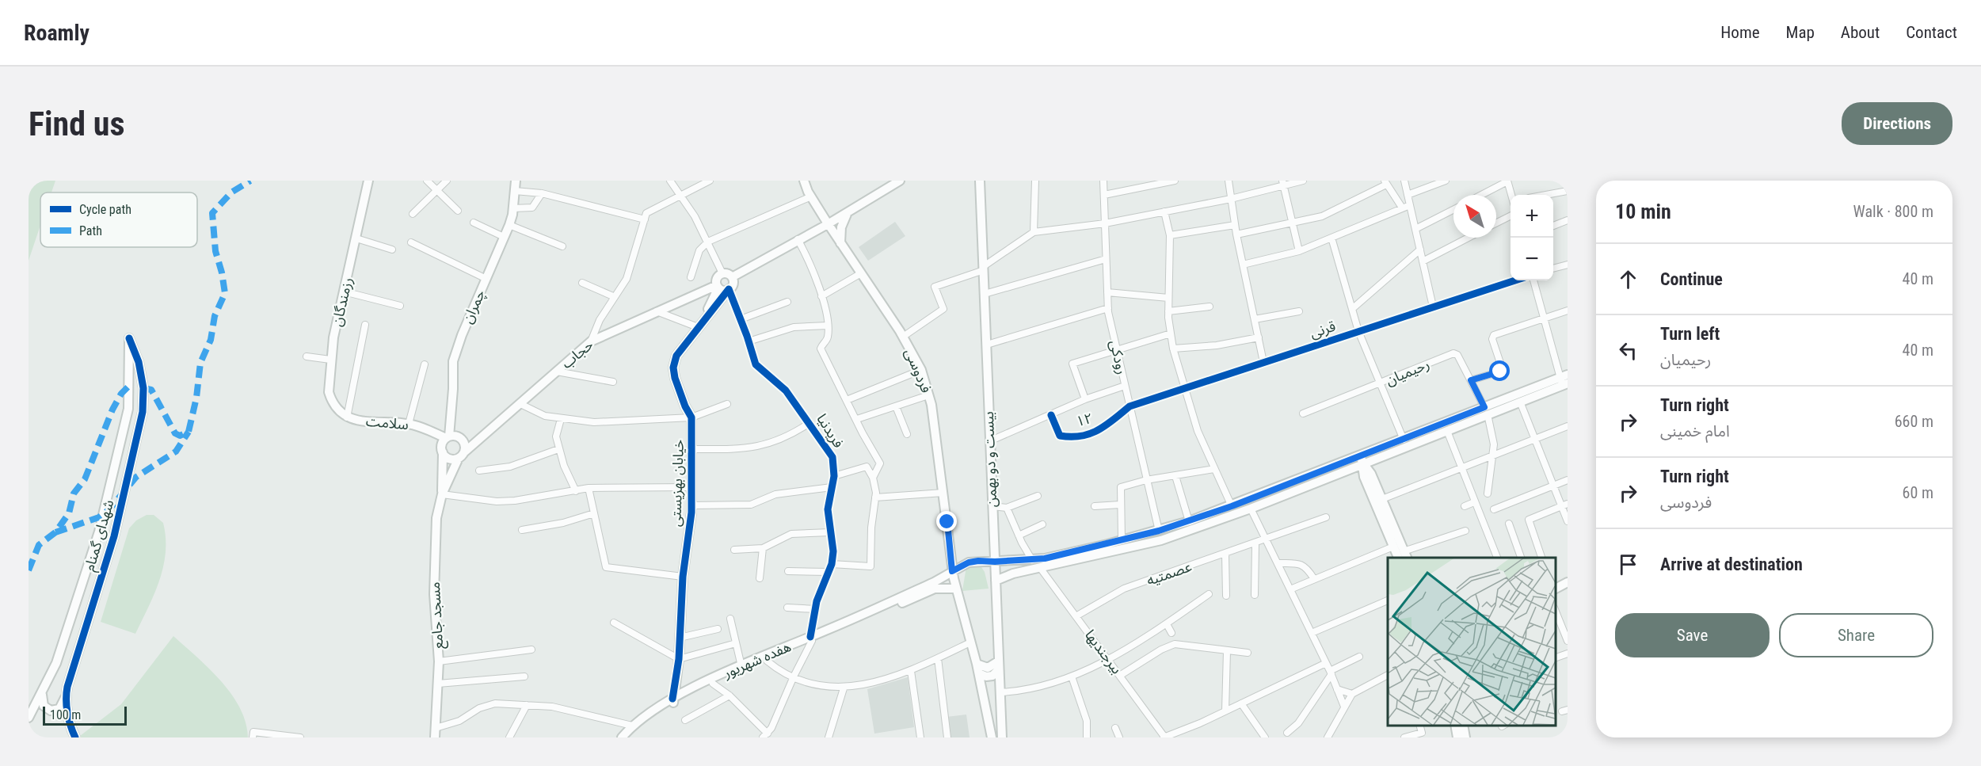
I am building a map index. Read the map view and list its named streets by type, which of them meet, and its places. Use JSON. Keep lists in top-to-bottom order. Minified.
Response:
{"streets":{"main road":["رزمندگان","چمران","حجاب","فردوسی","سلامت","بیست و دو بهمن","خیابان بهزیستی","شهدای گمنام","مسجد جامع","هفده شهریور"],"street":["قرنی","رودکی","رحیمیان","۱۲","فریدنیا","عصمتیه","بیرجندیها"]},"crossings":[["رزمندگان","سلامت"],["چمران","سلامت"],["چمران","مسجد جامع"],["قرنی","رودکی"],["قرنی","۱۲"],["حجاب","خیابان بهزیستی"],["رودکی","۱۲"],["رودکی","هفده شهریور"],["فردوسی","هفده شهریور"],["فریدنیا","خیابان بهزیستی"],["فریدنیا","هفده شهریور"],["بیست و دو بهمن","هفده شهریور"],["خیابان بهزیستی","هفده شهریور"],["عصمتیه","بیرجندیها"]],"legend":["Cycle path","Path"],"scale_bar":"100 m","north":"top left","page":{"header":"Roamly","nav":["Home","Map","About","Contact"],"buttons":["Directions",["Save","Share"]],"title":"Find us","heading":["10 min","Walk · 800 m"],"map_buttons":["+","−"],"list":[["Continue","40 m"],["Turn left","رحیمیان","40 m"],["Turn right","امام خمینی","660 m"],["Turn right","فردوسی","60 m"],"Arrive at destination"],"scale":"100 m"}}
